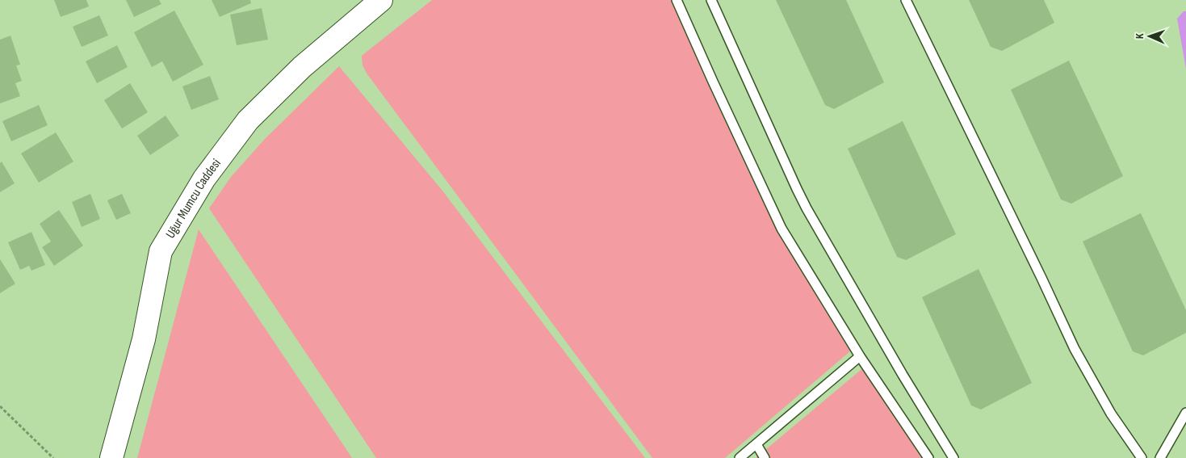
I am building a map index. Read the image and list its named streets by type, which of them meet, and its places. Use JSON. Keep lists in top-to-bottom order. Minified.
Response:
{"streets":{"street":["Uğur Mumcu Caddesi"]},"north":"left"}
